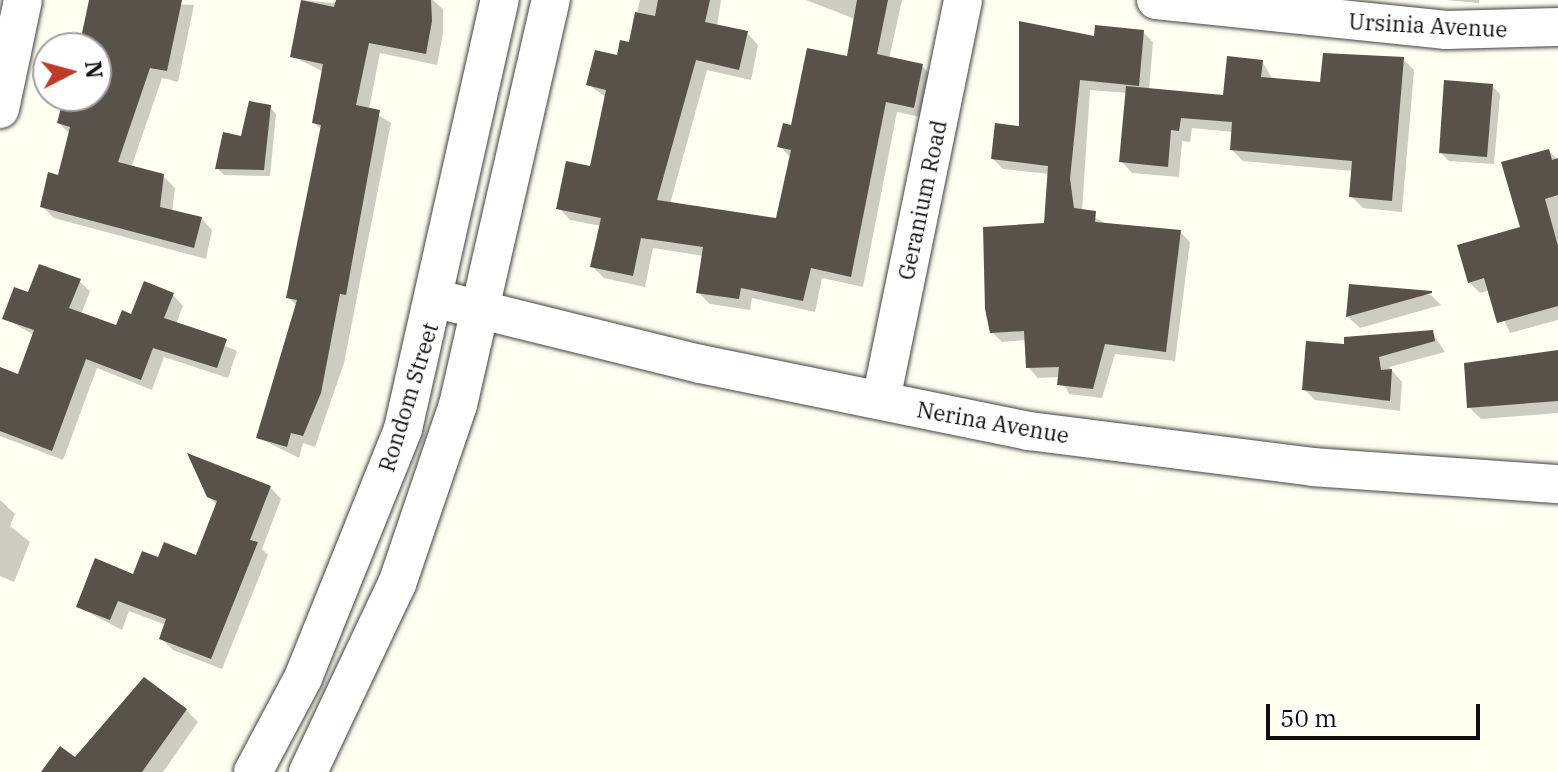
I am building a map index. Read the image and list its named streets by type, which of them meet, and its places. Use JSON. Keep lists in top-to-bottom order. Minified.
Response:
{"streets":{"street":["Ursinia Avenue","Geranium Road","Rondom Street","Nerina Avenue"]},"crossings":[["Geranium Road","Nerina Avenue"],["Rondom Street","Nerina Avenue"]],"scale_bar":"50 m","north":"right"}
